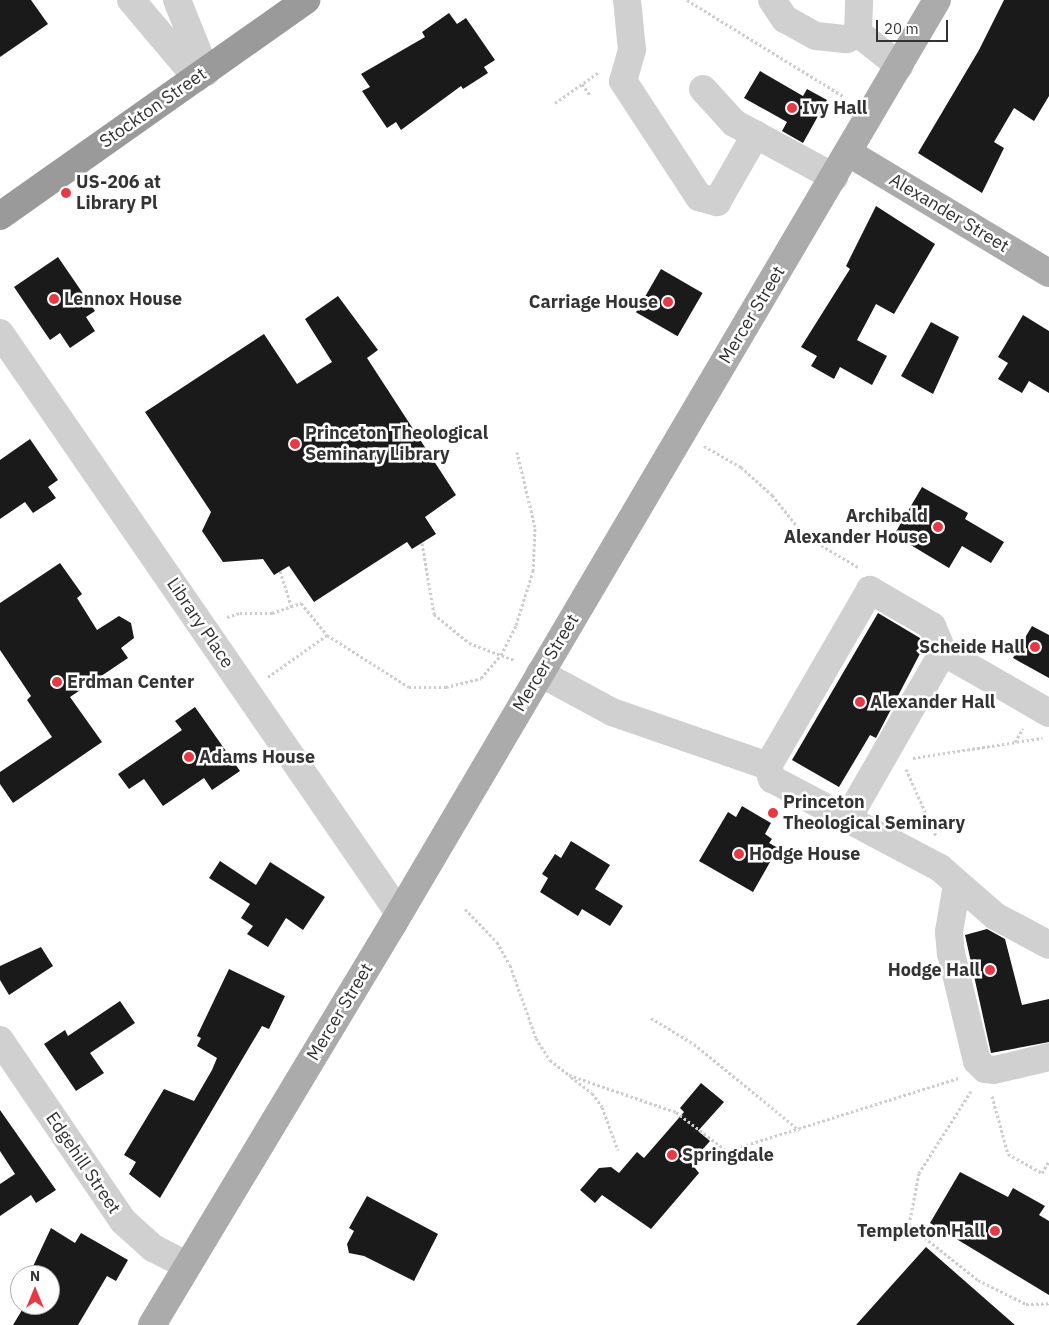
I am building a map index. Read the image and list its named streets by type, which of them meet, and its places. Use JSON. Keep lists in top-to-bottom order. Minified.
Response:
{"streets":{"highway":["Stockton Street"],"main road":["Alexander Street","Mercer Street"],"street":["Library Place","Edgehill Street"]},"crossings":[["Alexander Street","Mercer Street"],["Mercer Street","Library Place"],["Mercer Street","Edgehill Street"]],"places":["Ivy Hall","US-206 at Library Pl","Lennox House","Carriage House","Princeton Theological Seminary Library","Archibald Alexander House","Scheide Hall","Erdman Center","Alexander Hall","Adams House","Princeton Theological Seminary","Hodge House","Hodge Hall","Springdale","Templeton Hall"],"scale_bar":"20 m","north":"top"}
